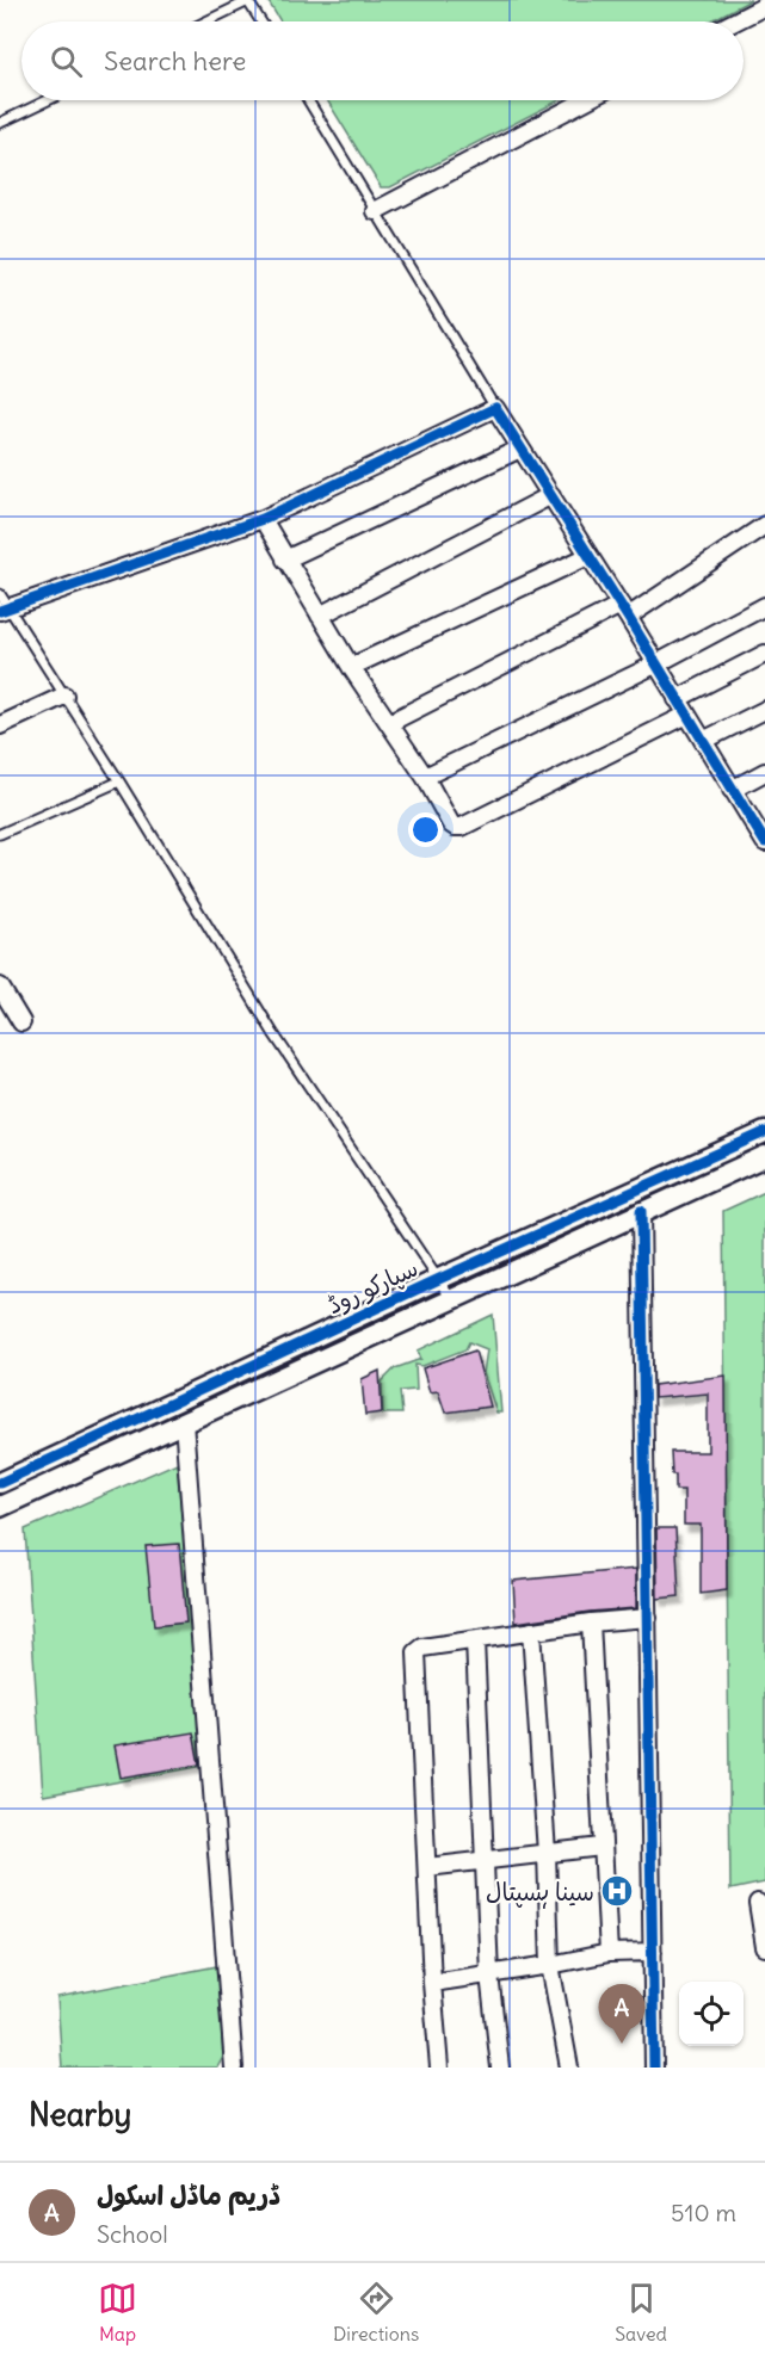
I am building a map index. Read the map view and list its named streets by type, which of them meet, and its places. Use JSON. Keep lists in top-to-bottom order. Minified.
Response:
{"streets":{"street":["سپارکو روڈ"]},"places":{"hospital":["سینا ہسپتال"]},"page":{"search":"Search here","pins":"A","heading":"Nearby","list":[{"mark":"A","name":"ڈریم ماڈل اسکول","note":"School","value":"510 m"}],"nav":["Map","Directions","Saved"]}}
